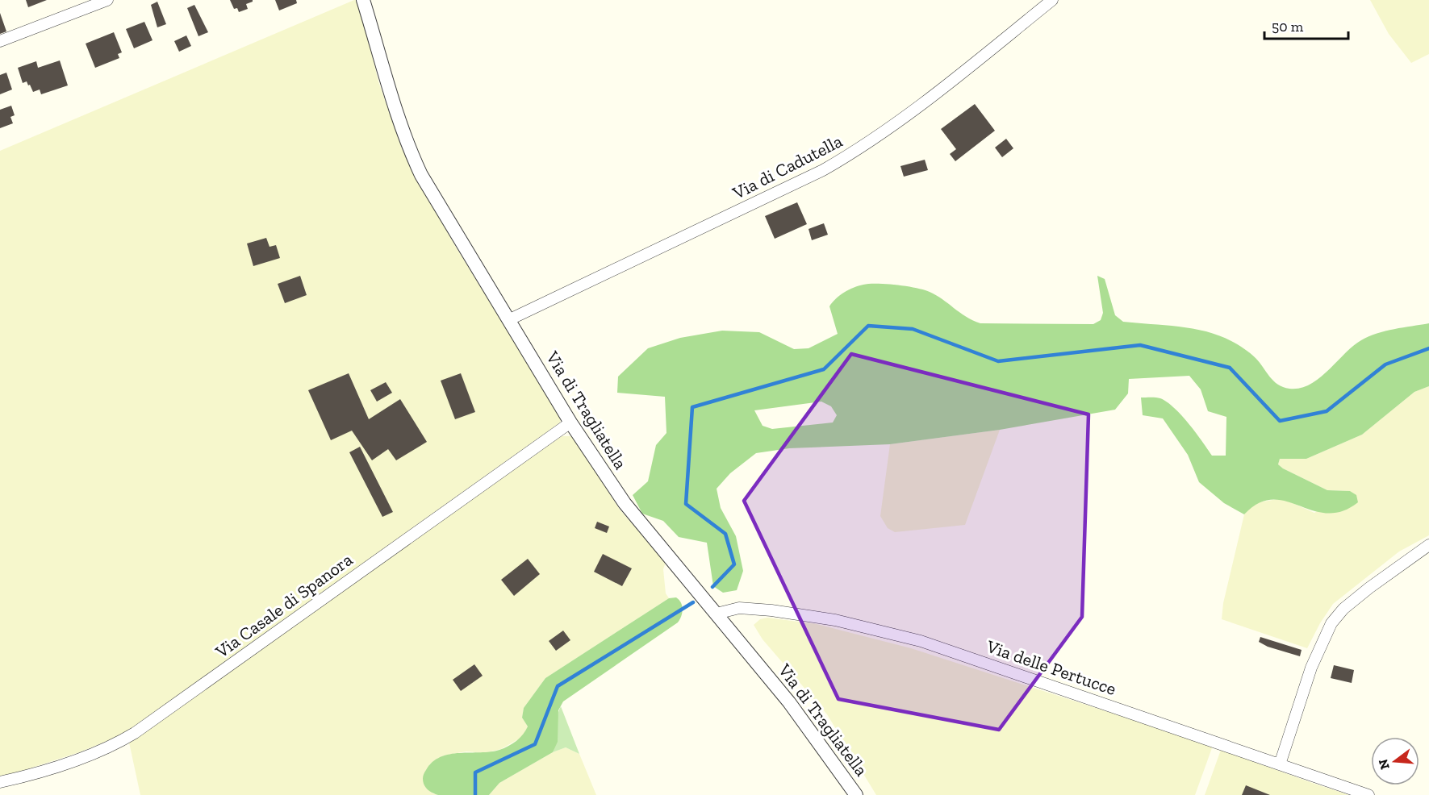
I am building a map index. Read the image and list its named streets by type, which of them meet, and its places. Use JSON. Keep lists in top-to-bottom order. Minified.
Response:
{"streets":{"street":["Via di Cadutella","Via di Tragliatella","Via Casale di Spanora","Via delle Pertucce"]},"crossings":[["Via di Cadutella","Via di Tragliatella"],["Via di Tragliatella","Via Casale di Spanora"],["Via di Tragliatella","Via delle Pertucce"]],"scale_bar":"50 m","north":"left"}
